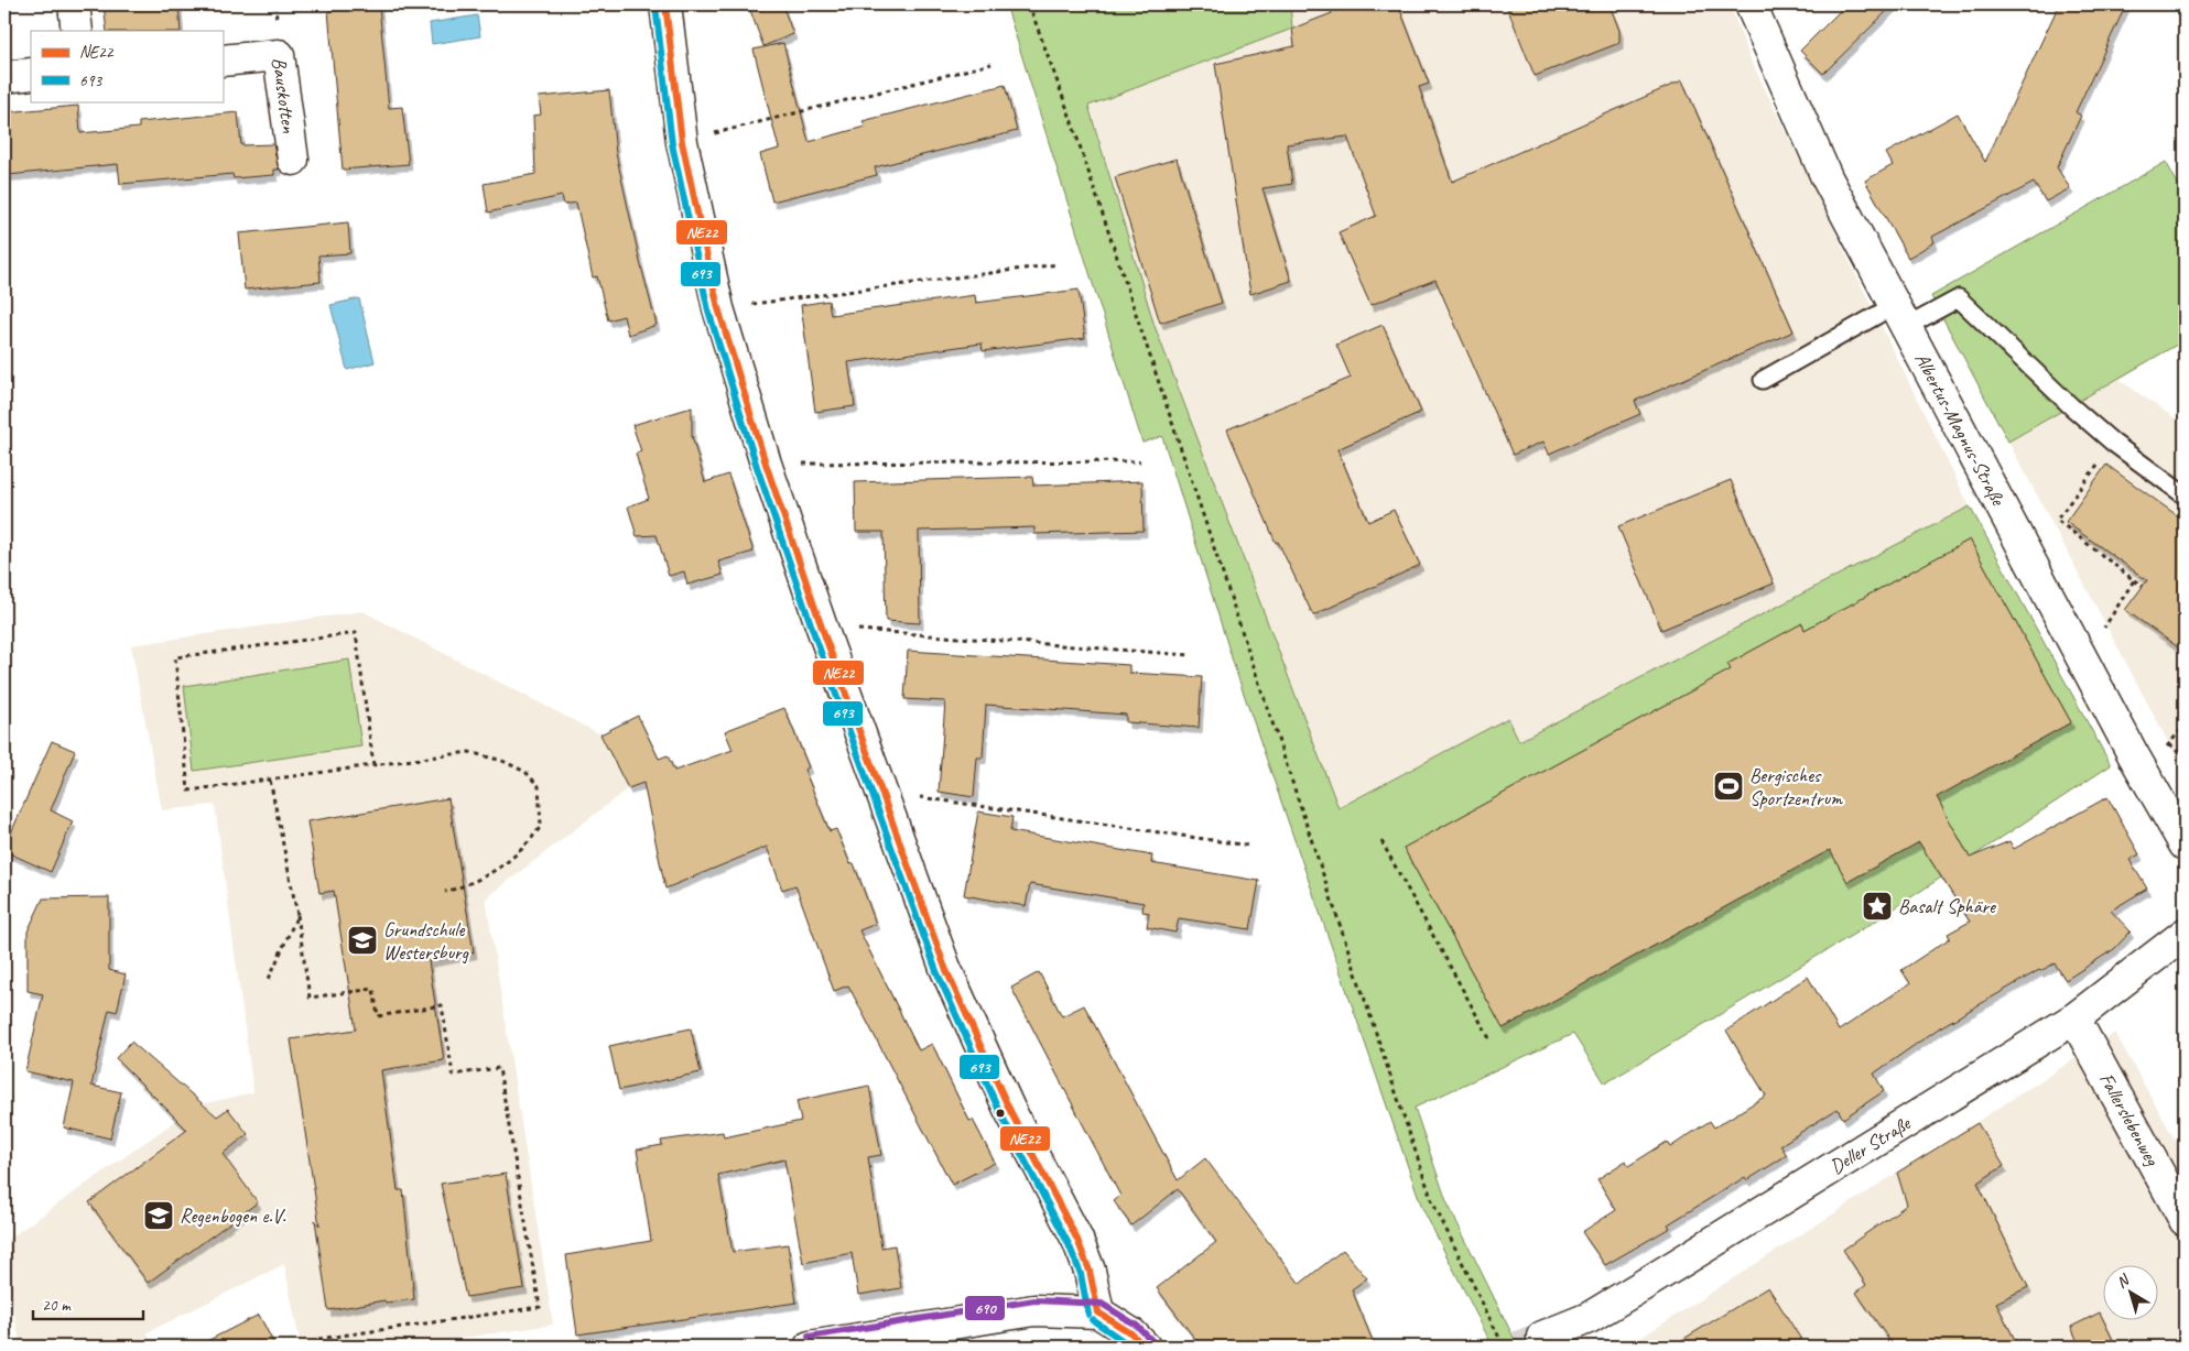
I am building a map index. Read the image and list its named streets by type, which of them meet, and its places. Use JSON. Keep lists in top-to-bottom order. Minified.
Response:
{"streets":{"street":["Bauskotten","Albertus-Magnus-Straße","Fallerslebenweg","Deller Straße"]},"crossings":[["Fallerslebenweg","Deller Straße"]],"places":{"sports":["Bergisches Sportzentrum"],"place":["Basalt Sphäre"],"school or university":["Grundschule Westersburg","Regenbogen e.V."]},"lines":["transit line NE22","transit line 693","transit line 690"],"legend":["NE22","693"],"scale_bar":"20 m","north":"top left"}
